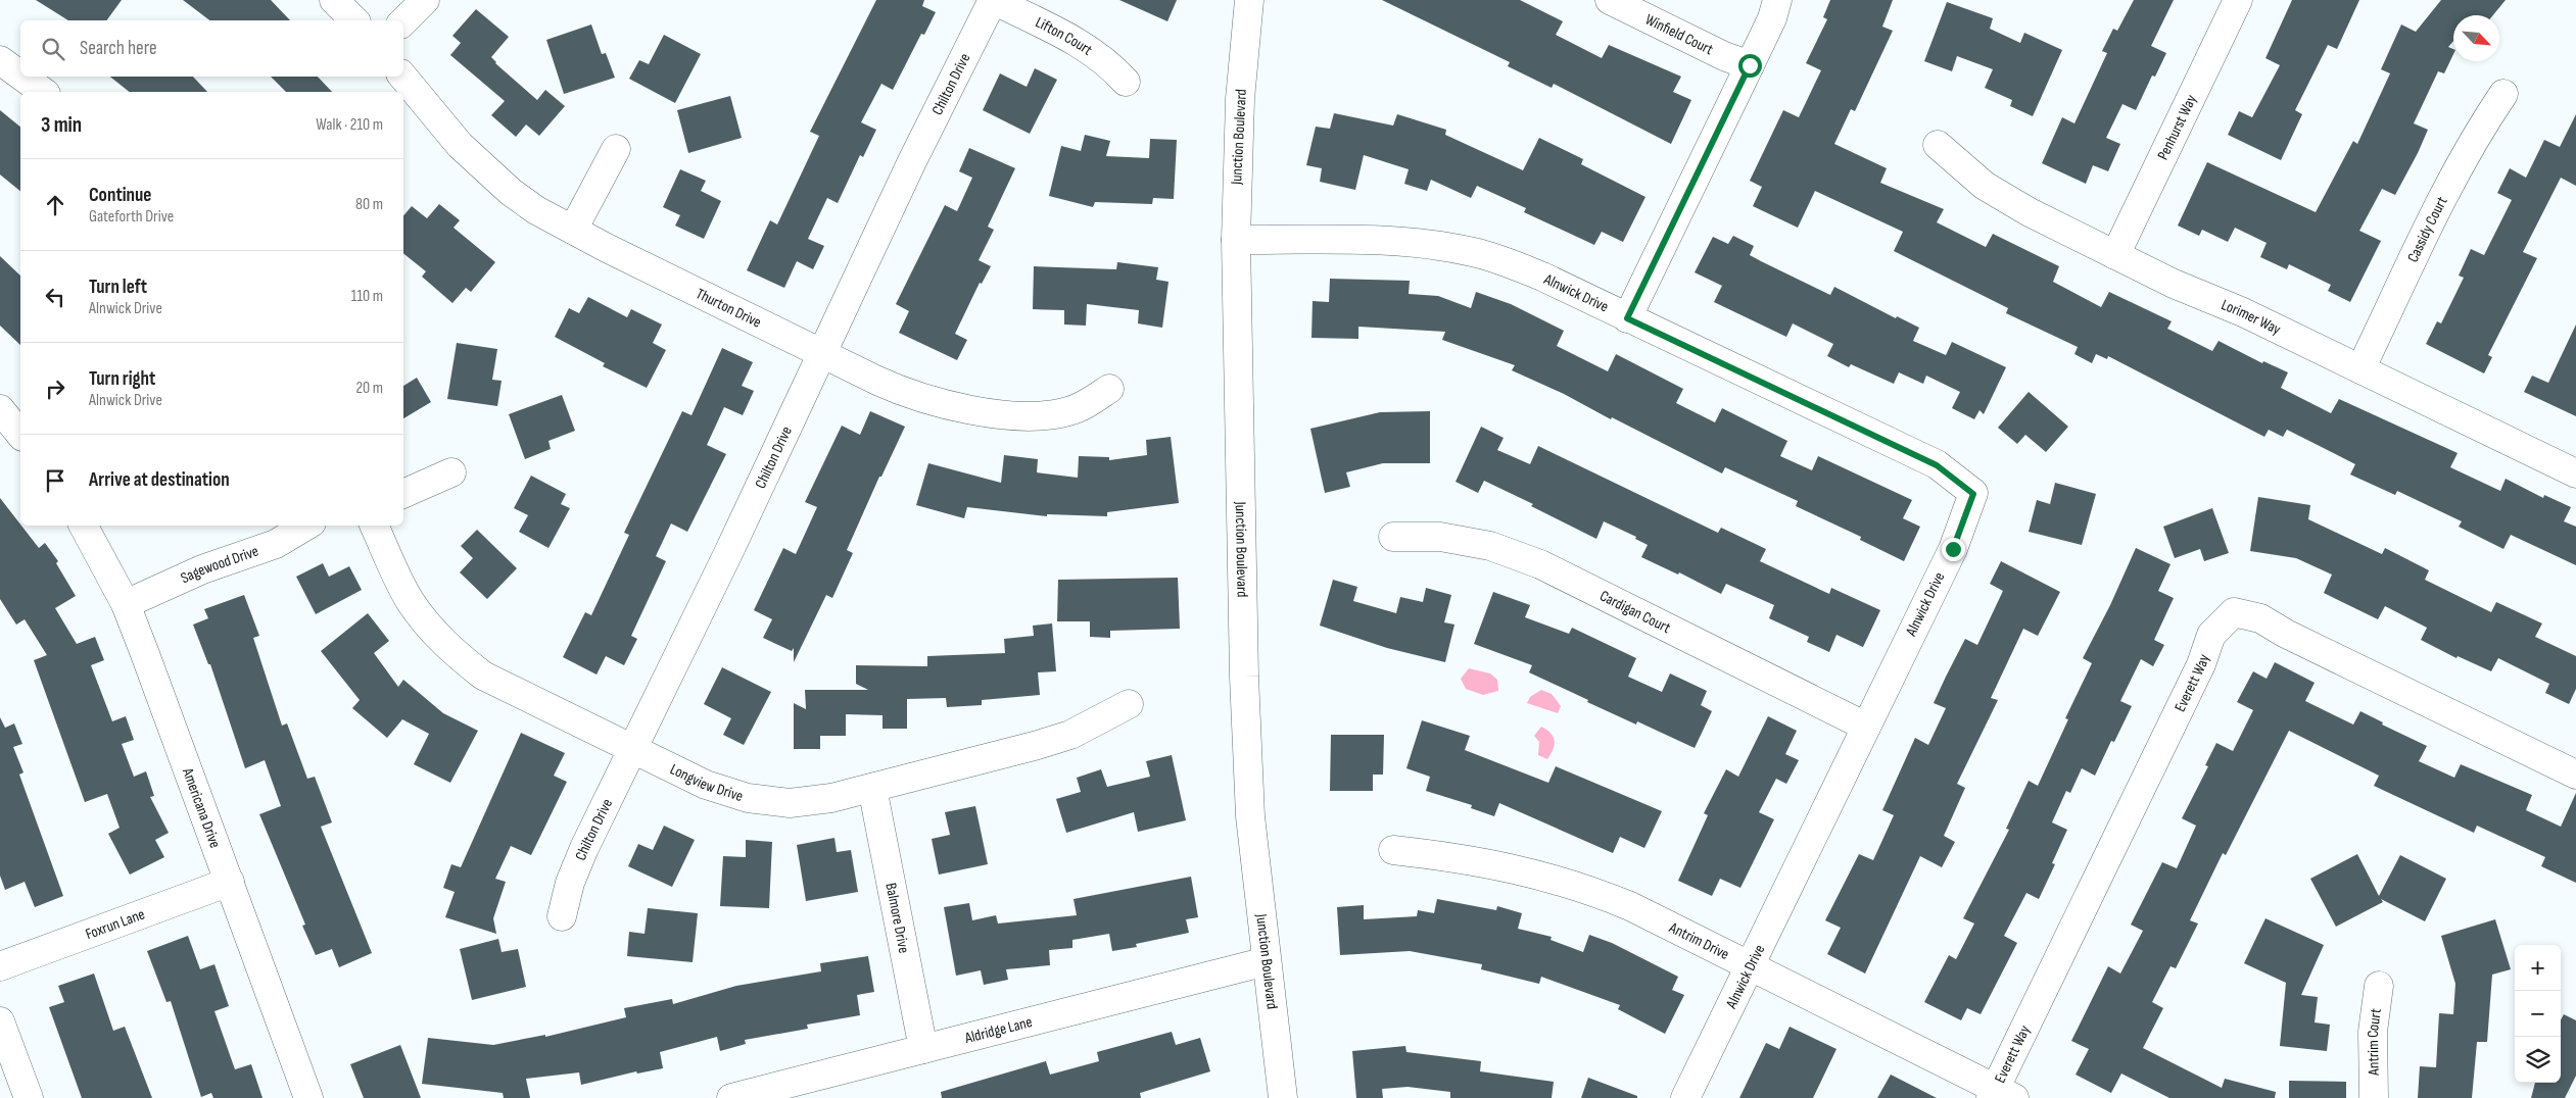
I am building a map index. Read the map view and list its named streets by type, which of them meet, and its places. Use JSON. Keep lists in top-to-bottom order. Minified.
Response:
{"streets":{"street":["Winfield Court","Lifton Court","Chilton Drive","Penhurst Way","Junction Boulevard","Cassidy Court","Alnwick Drive","Thurton Drive","Lorimer Way","Sagewood Drive","Cardigan Court","Everett Way","Longview Drive","Americana Drive","Balmore Drive","Foxrun Lane","Antrim Drive","Aldridge Lane","Antrim Court"]},"crossings":[["Lifton Court","Chilton Drive"],["Chilton Drive","Thurton Drive"],["Chilton Drive","Longview Drive"],["Penhurst Way","Lorimer Way"],["Junction Boulevard","Alnwick Drive"],["Junction Boulevard","Aldridge Lane"],["Cassidy Court","Lorimer Way"],["Alnwick Drive","Cardigan Court"],["Alnwick Drive","Antrim Drive"],["Sagewood Drive","Americana Drive"],["Everett Way","Antrim Drive"],["Longview Drive","Balmore Drive"],["Americana Drive","Foxrun Lane"],["Balmore Drive","Aldridge Lane"]],"north":"bottom right","page":{"search":"Search here","heading":["3 min","Walk · 210 m"],"list":[["Continue","Gateforth Drive","80 m"],["Turn left","Alnwick Drive","110 m"],["Turn right","Alnwick Drive","20 m"],"Arrive at destination"],"map_buttons":["+","−"]}}
